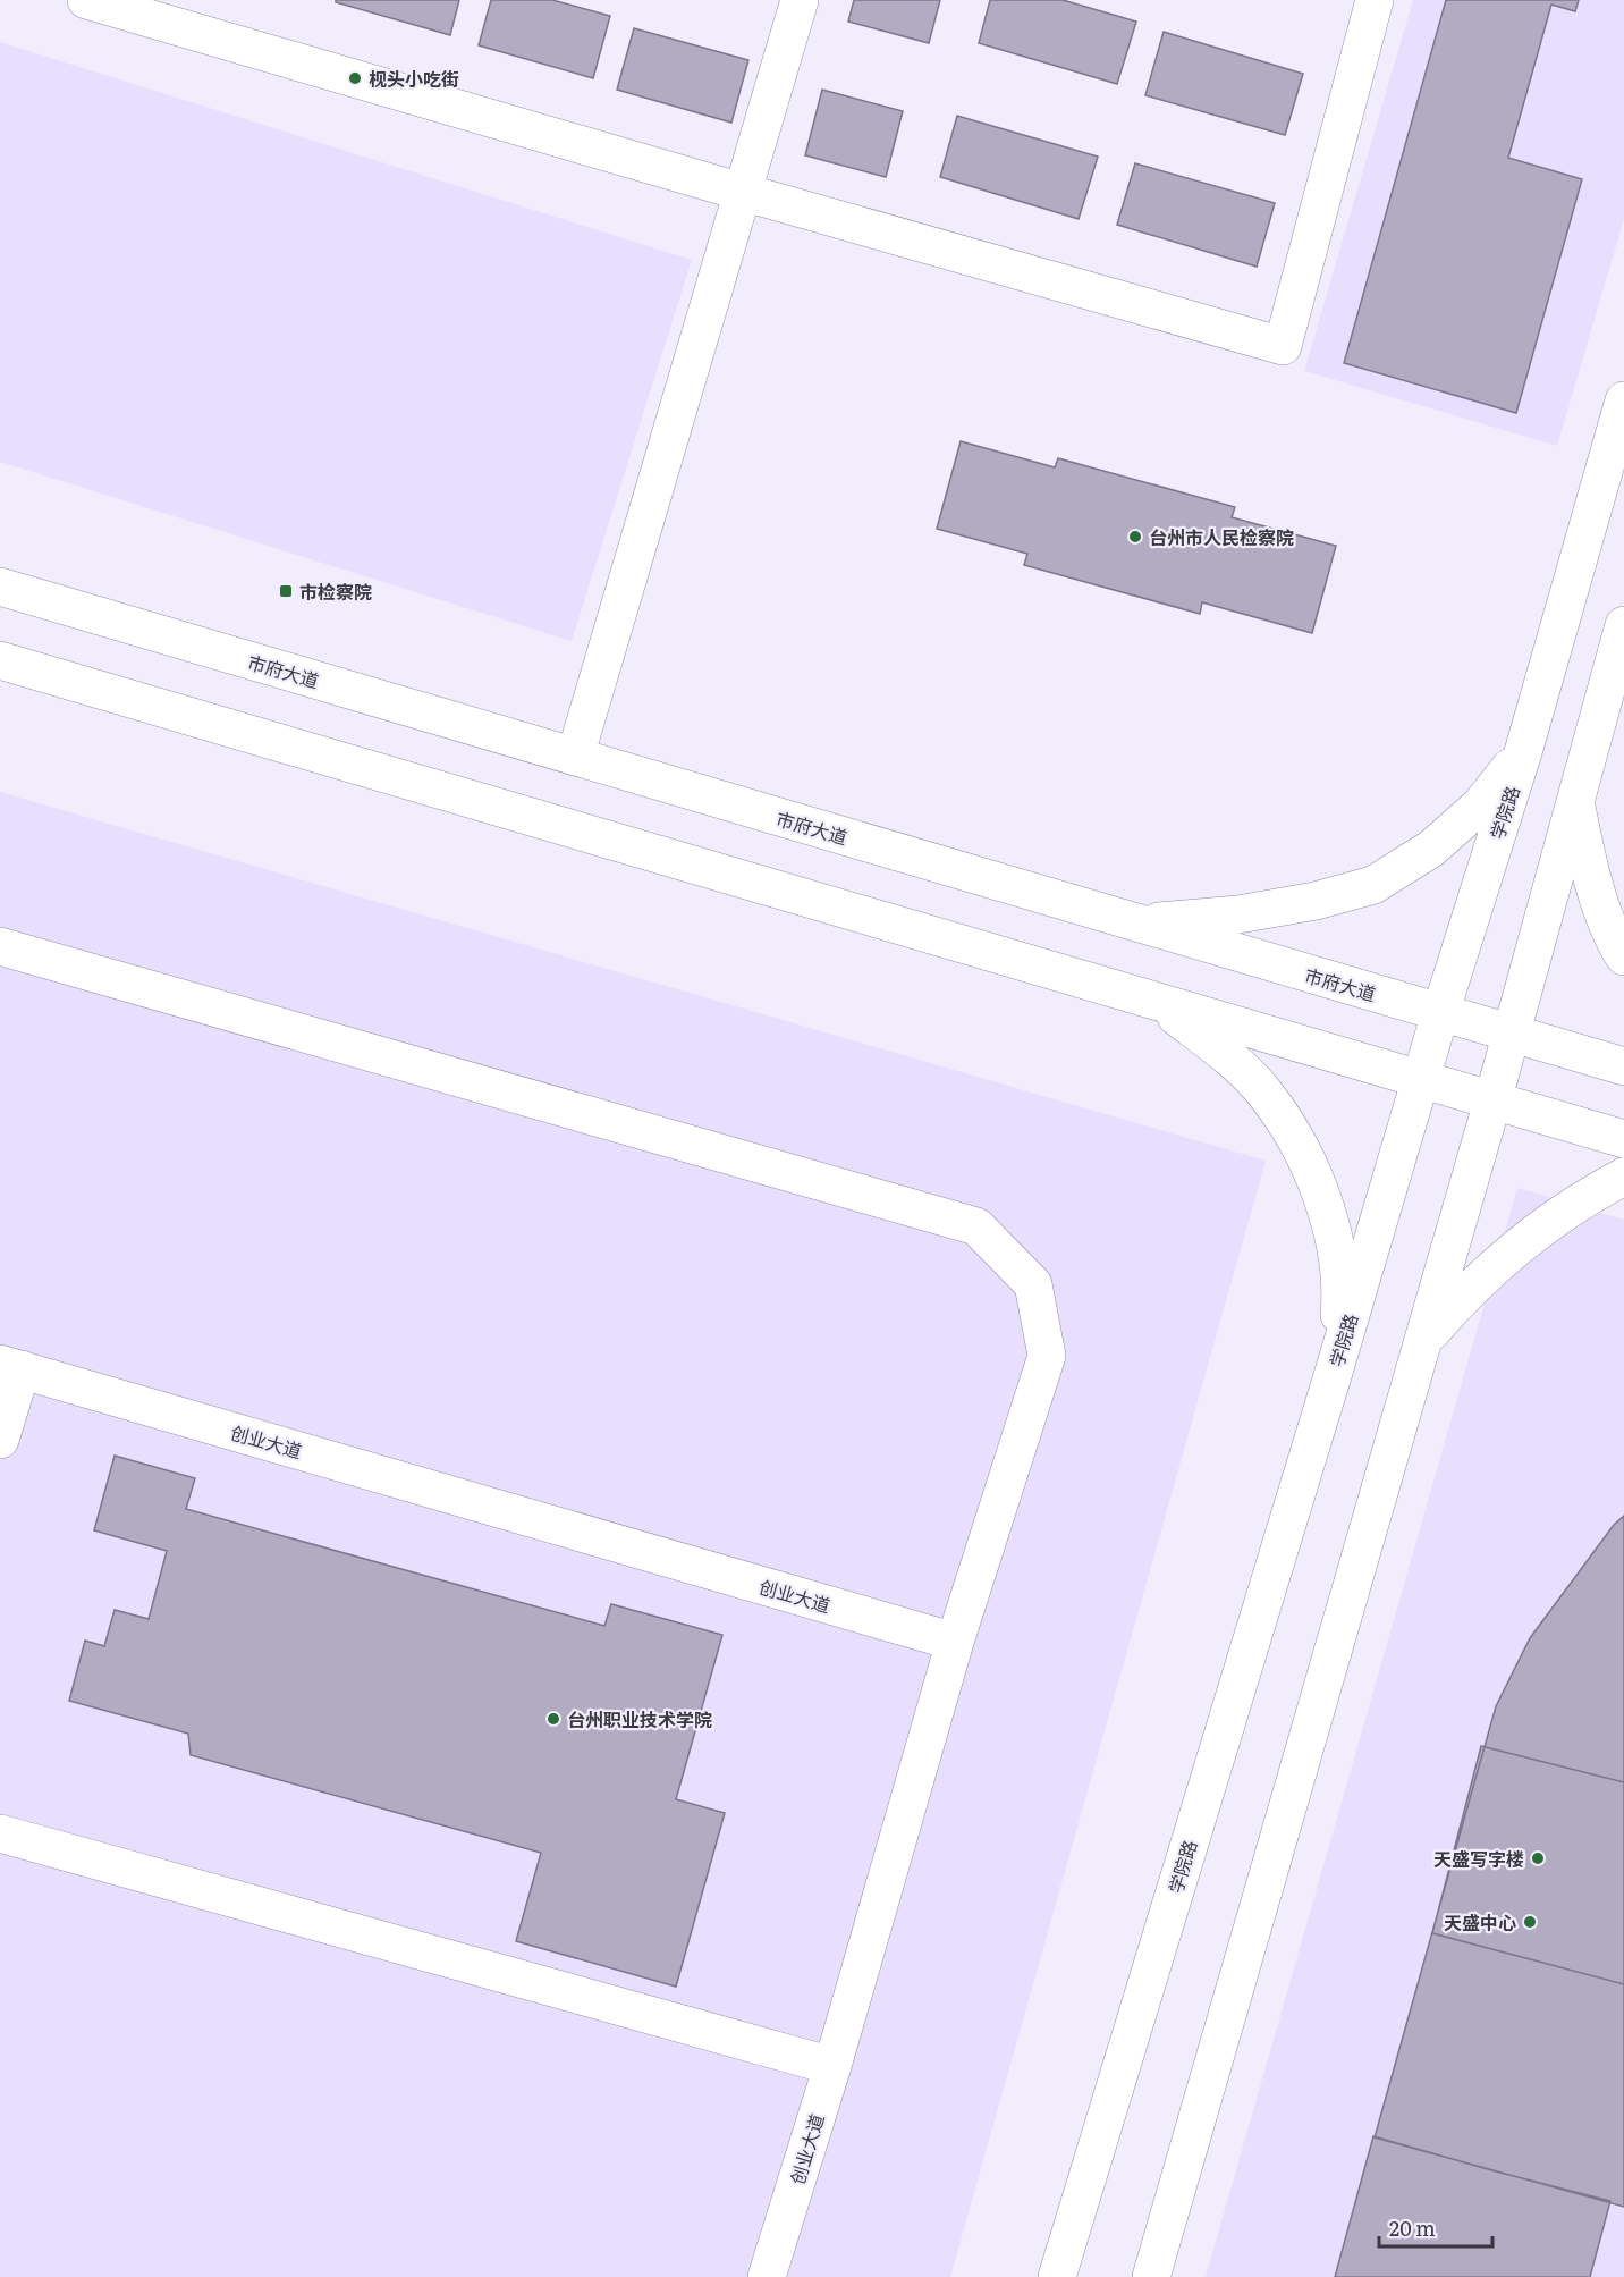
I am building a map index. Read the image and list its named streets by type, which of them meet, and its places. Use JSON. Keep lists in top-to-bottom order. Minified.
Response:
{"streets":{"main road":["市府大道","学院路","创业大道"]},"crossings":[["市府大道","学院路"]],"places":{"other":["枧头小吃街","台州市人民检察院","台州职业技术学院","天盛写字楼","天盛中心"],"transit":["市检察院"]},"scale_bar":"20 m"}
